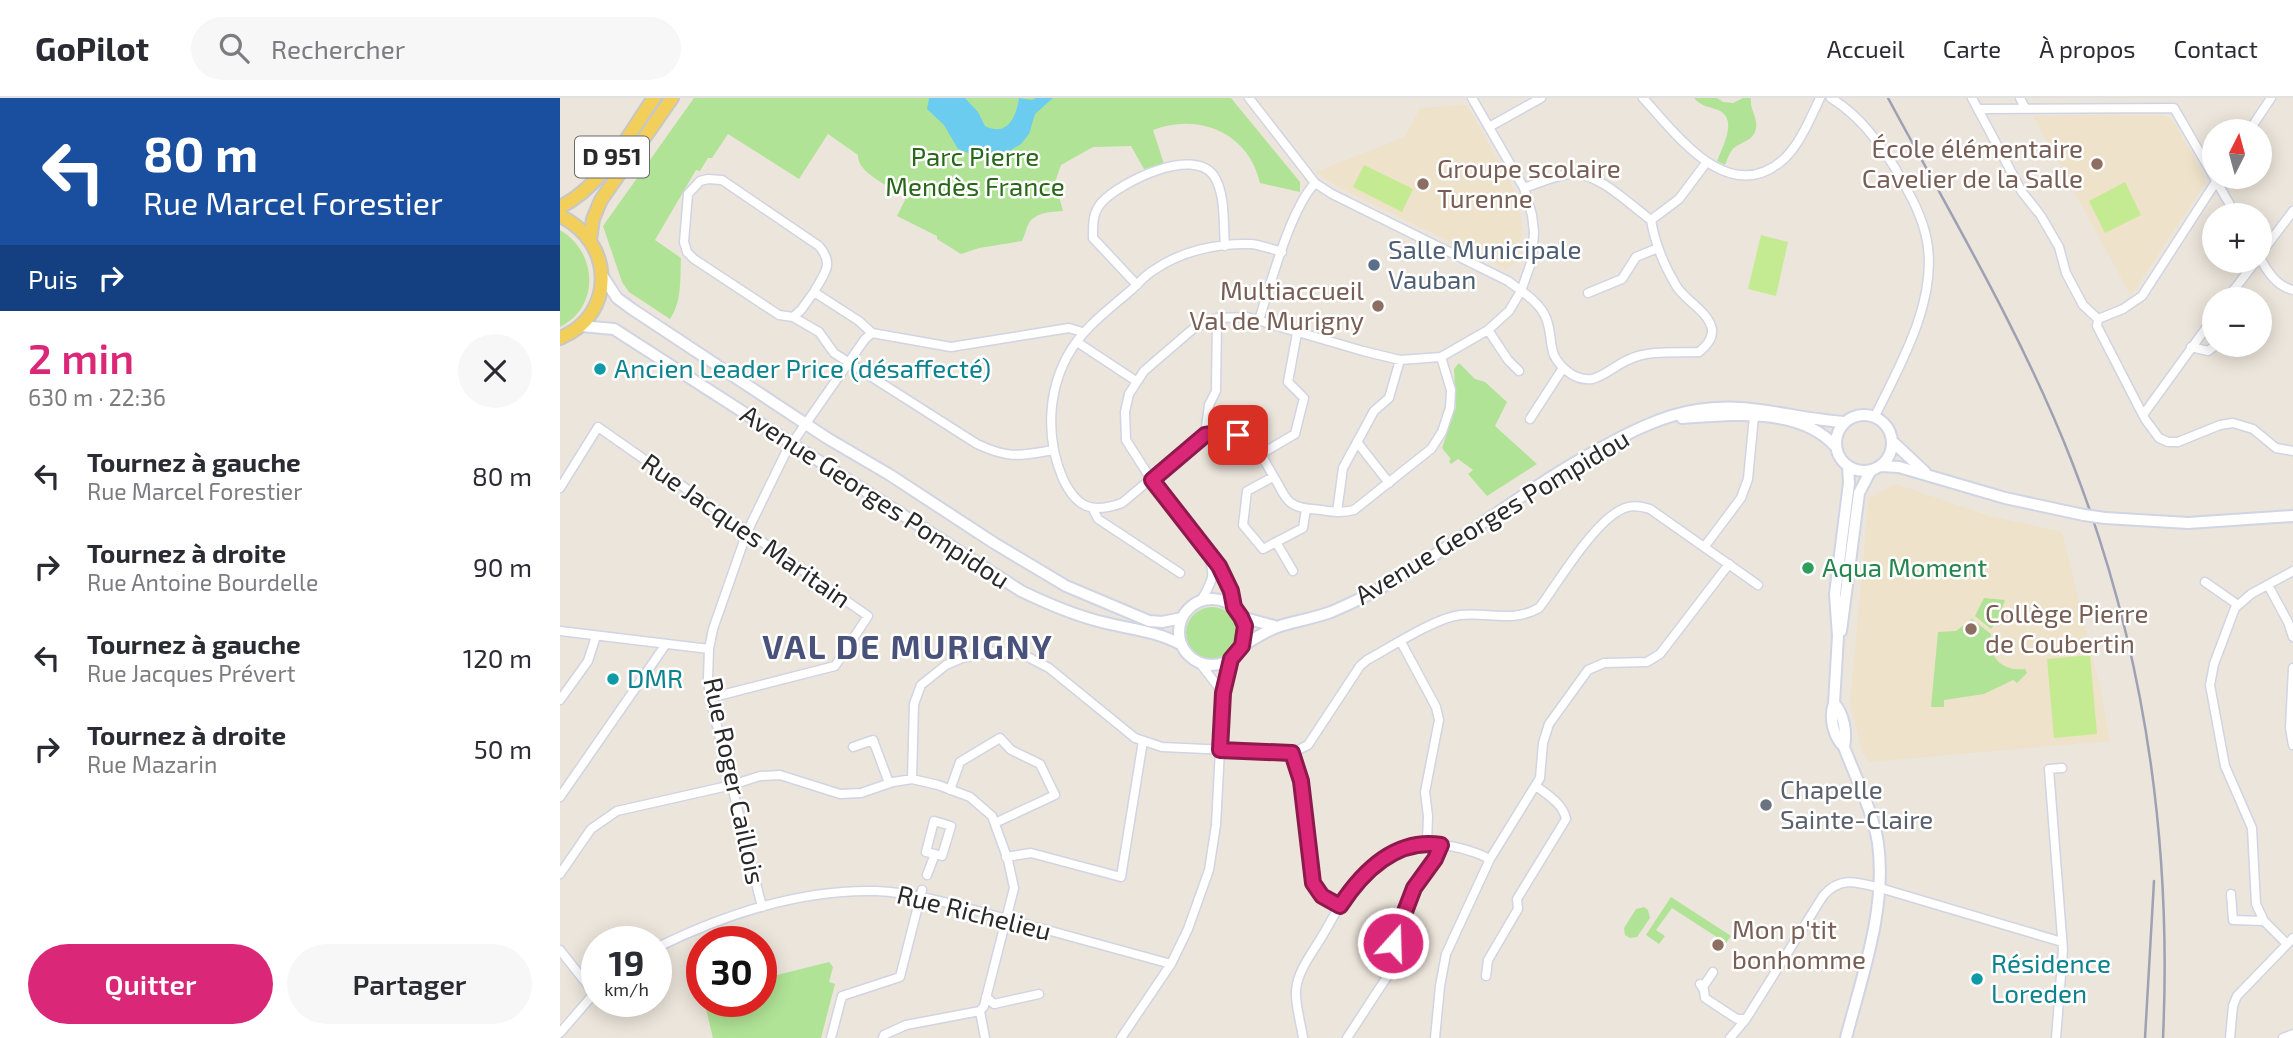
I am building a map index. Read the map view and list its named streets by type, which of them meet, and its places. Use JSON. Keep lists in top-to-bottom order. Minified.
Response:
{"streets":{"main road":["D 951","Avenue Georges Pompidou"],"street":["Rue Jacques Maritain","Rue Roger Caillois","Rue Richelieu"]},"crossings":[["Avenue Georges Pompidou","Rue Roger Caillois"],["Rue Jacques Maritain","Rue Roger Caillois"],["Rue Roger Caillois","Rue Richelieu"]],"districts":["VAL DE MURIGNY"],"parks":["Parc Pierre Mendès France"],"places":["École élémentaire Cavelier de la Salle","Groupe scolaire Turenne","Salle Municipale Vauban","Multiaccueil Val de Murigny","Ancien Leader Price (désaffecté)","Aqua Moment","Collège Pierre de Coubertin","DMR","Chapelle Sainte-Claire","Mon p'tit bonhomme","Résidence Loreden"],"north":"top","page":{"header":"GoPilot","search":"Rechercher","nav":["Accueil","Carte","À propos","Contact"],"turn":["80 m","Rue Marcel Forestier"],"map_buttons":["+","−"],"then":"Puis","heading":["2 min","630 m · 22:36"],"list":[{"name":"Tournez à gauche","note":"Rue Marcel Forestier","value":"80 m"},{"name":"Tournez à droite","note":"Rue Antoine Bourdelle","value":"90 m"},{"name":"Tournez à gauche","note":"Rue Jacques Prévert","value":"120 m"},{"name":"Tournez à droite","note":"Rue Mazarin","value":"50 m"}],"speed":"19 km/h","limit":"30","buttons":["Quitter","Partager"]}}
